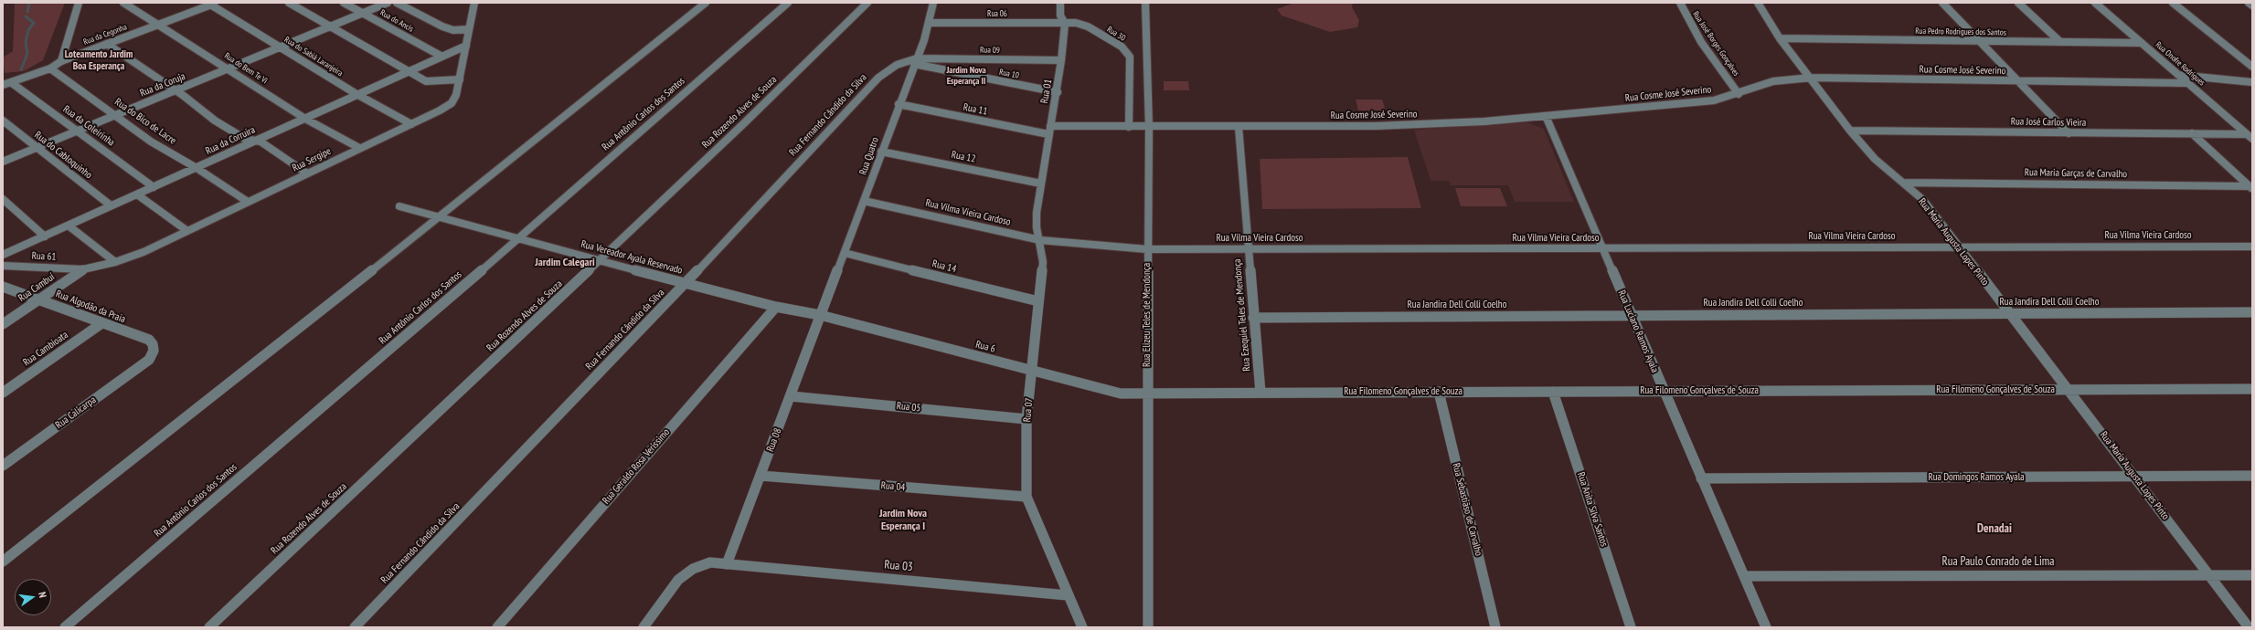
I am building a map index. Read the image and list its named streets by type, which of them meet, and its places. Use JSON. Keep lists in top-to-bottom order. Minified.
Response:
{"streets":{"street":["Rua 06","Rua do Ancis","Rua Pedro Rodrigues dos Santos","Rua 30","Rua da Cegonha","Rua José Borges Gonçalves","Rua 09","Rua do Sabiá Laranjeira","Rua Onofre Rodrigues","Rua do Bem Te Vi","Rua Cosme José Severino","Rua 10","Rua da Coruja","Rua 01","Rua 11","Rua Rozendo Alves de Souza","Rua Antônio Carlos dos Santos","Rua Fernando Cândido da Silva","Rua do Bico de Lacre","Rua José Carlos Vieira","Rua da Coleirinha","Rua da Corruira","Rua do Cabloquinho","Rua Quatro","Rua 12","Rua Sergipe","Rua Maria Garças de Carvalho","Rua Vilma Vieira Cardoso","Rua Maria Augusta Lopes Pinto","Rua 61","Rua Vereador Ayala Reservado","Rua 14","Rua Cambuí","Rua Jandira Dell Colli Coelho","Rua Algodão da Praia","Rua Elizeu Teles de Mendonça","Rua Ezequiel Teles de Mendonça","Rua Luciano Ramos Ayala","Rua 6","Rua Cambioata","Rua Filomeno Gonçalves de Souza","Rua 05","Rua 07","Rua Calicarpa","Rua 08","Rua Geraldo Rosa Verissimo","Rua Domingos Ramos Ayala","Rua 04","Rua Sebastiãso de Carvalho","Rua Anita Silva Santos","Rua Paulo Conrado de Lima","Rua 03"]},"crossings":[["Rua 06","Rua 30"],["Rua 06","Rua 01"],["Rua 06","Rua Quatro"],["Rua do Ancis","Rua da Coruja"],["Rua do Ancis","Rua da Corruira"],["Rua Pedro Rodrigues dos Santos","Rua Onofre Rodrigues"],["Rua Pedro Rodrigues dos Santos","Rua Maria Augusta Lopes Pinto"],["Rua 30","Rua 01"],["Rua 30","Rua 11"],["Rua da Cegonha","Rua do Sabiá Laranjeira"],["Rua da Cegonha","Rua do Bem Te Vi"],["Rua da Cegonha","Rua do Bico de Lacre"],["Rua da Cegonha","Rua da Coleirinha"],["Rua José Borges Gonçalves","Rua Cosme José Severino"],["Rua 09","Rua 10"],["Rua 09","Rua 01"],["Rua 09","Rua Fernando Cândido da Silva"],["Rua 09","Rua Quatro"],["Rua do Sabiá Laranjeira","Rua da Coruja"],["Rua do Sabiá Laranjeira","Rua da Corruira"],["Rua do Sabiá Laranjeira","Rua Sergipe"],["Rua Onofre Rodrigues","Rua Cosme José Severino"],["Rua Onofre Rodrigues","Rua José Carlos Vieira"],["Rua do Bem Te Vi","Rua da Coruja"],["Rua do Bem Te Vi","Rua da Corruira"],["Rua do Bem Te Vi","Rua Sergipe"],["Rua Cosme José Severino","Rua 11"],["Rua Cosme José Severino","Rua Maria Augusta Lopes Pinto"],["Rua Cosme José Severino","Rua Elizeu Teles de Mendonça"],["Rua Cosme José Severino","Rua Ezequiel Teles de Mendonça"],["Rua Cosme José Severino","Rua Luciano Ramos Ayala"],["Rua 10","Rua 01"],["Rua 10","Rua Fernando Cândido da Silva"],["Rua 10","Rua Quatro"],["Rua da Coruja","Rua do Bico de Lacre"],["Rua da Coruja","Rua da Coleirinha"],["Rua da Coruja","Rua do Cabloquinho"],["Rua 01","Rua 11"],["Rua 01","Rua 12"],["Rua 01","Rua 07"],["Rua 11","Rua Quatro"],["Rua 11","Rua Elizeu Teles de Mendonça"],["Rua Rozendo Alves de Souza","Rua Vereador Ayala Reservado"],["Rua Antônio Carlos dos Santos","Rua Vereador Ayala Reservado"],["Rua Fernando Cândido da Silva","Rua Quatro"],["Rua Fernando Cândido da Silva","Rua Vereador Ayala Reservado"],["Rua do Bico de Lacre","Rua da Corruira"],["Rua do Bico de Lacre","Rua Sergipe"],["Rua José Carlos Vieira","Rua Maria Augusta Lopes Pinto"],["Rua da Coleirinha","Rua da Corruira"],["Rua da Corruira","Rua do Cabloquinho"],["Rua da Corruira","Rua Sergipe"],["Rua Quatro","Rua 12"],["Rua Quatro","Rua Vilma Vieira Cardoso"],["Rua Quatro","Rua Vereador Ayala Reservado"],["Rua Quatro","Rua 14"],["Rua Quatro","Rua 6"],["Rua Quatro","Rua 08"],["Rua 12","Rua 07"],["Rua Sergipe","Rua 61"],["Rua Sergipe","Rua Cambuí"],["Rua Maria Garças de Carvalho","Rua Maria Augusta Lopes Pinto"],["Rua Vilma Vieira Cardoso","Rua Maria Augusta Lopes Pinto"],["Rua Vilma Vieira Cardoso","Rua Elizeu Teles de Mendonça"],["Rua Vilma Vieira Cardoso","Rua Ezequiel Teles de Mendonça"],["Rua Vilma Vieira Cardoso","Rua Luciano Ramos Ayala"],["Rua Vilma Vieira Cardoso","Rua 07"],["Rua Maria Augusta Lopes Pinto","Rua Jandira Dell Colli Coelho"],["Rua Maria Augusta Lopes Pinto","Rua Filomeno Gonçalves de Souza"],["Rua Maria Augusta Lopes Pinto","Rua Domingos Ramos Ayala"],["Rua Maria Augusta Lopes Pinto","Rua Paulo Conrado de Lima"],["Rua 61","Rua Cambuí"],["Rua Vereador Ayala Reservado","Rua 6"],["Rua Vereador Ayala Reservado","Rua 08"],["Rua Vereador Ayala Reservado","Rua Geraldo Rosa Verissimo"],["Rua 14","Rua 07"],["Rua Cambuí","Rua Algodão da Praia"],["Rua Jandira Dell Colli Coelho","Rua Ezequiel Teles de Mendonça"],["Rua Jandira Dell Colli Coelho","Rua Luciano Ramos Ayala"],["Rua Algodão da Praia","Rua Cambioata"],["Rua Algodão da Praia","Rua Calicarpa"],["Rua Elizeu Teles de Mendonça","Rua 6"],["Rua Elizeu Teles de Mendonça","Rua Filomeno Gonçalves de Souza"],["Rua Ezequiel Teles de Mendonça","Rua Filomeno Gonçalves de Souza"],["Rua Luciano Ramos Ayala","Rua Filomeno Gonçalves de Souza"],["Rua Luciano Ramos Ayala","Rua Domingos Ramos Ayala"],["Rua Luciano Ramos Ayala","Rua Paulo Conrado de Lima"],["Rua 6","Rua Filomeno Gonçalves de Souza"],["Rua 6","Rua 07"],["Rua 6","Rua 08"],["Rua Filomeno Gonçalves de Souza","Rua Sebastiãso de Carvalho"],["Rua Filomeno Gonçalves de Souza","Rua Anita Silva Santos"],["Rua 05","Rua 07"],["Rua 05","Rua 08"],["Rua 07","Rua 04"],["Rua 07","Rua 03"],["Rua 08","Rua 04"],["Rua 08","Rua 03"]],"districts":["Loteamento Jardim Boa Esperança","Jardim Nova Esperança II","Jardim Calegari","Jardim Nova Esperança I","Denadai"],"north":"right"}
